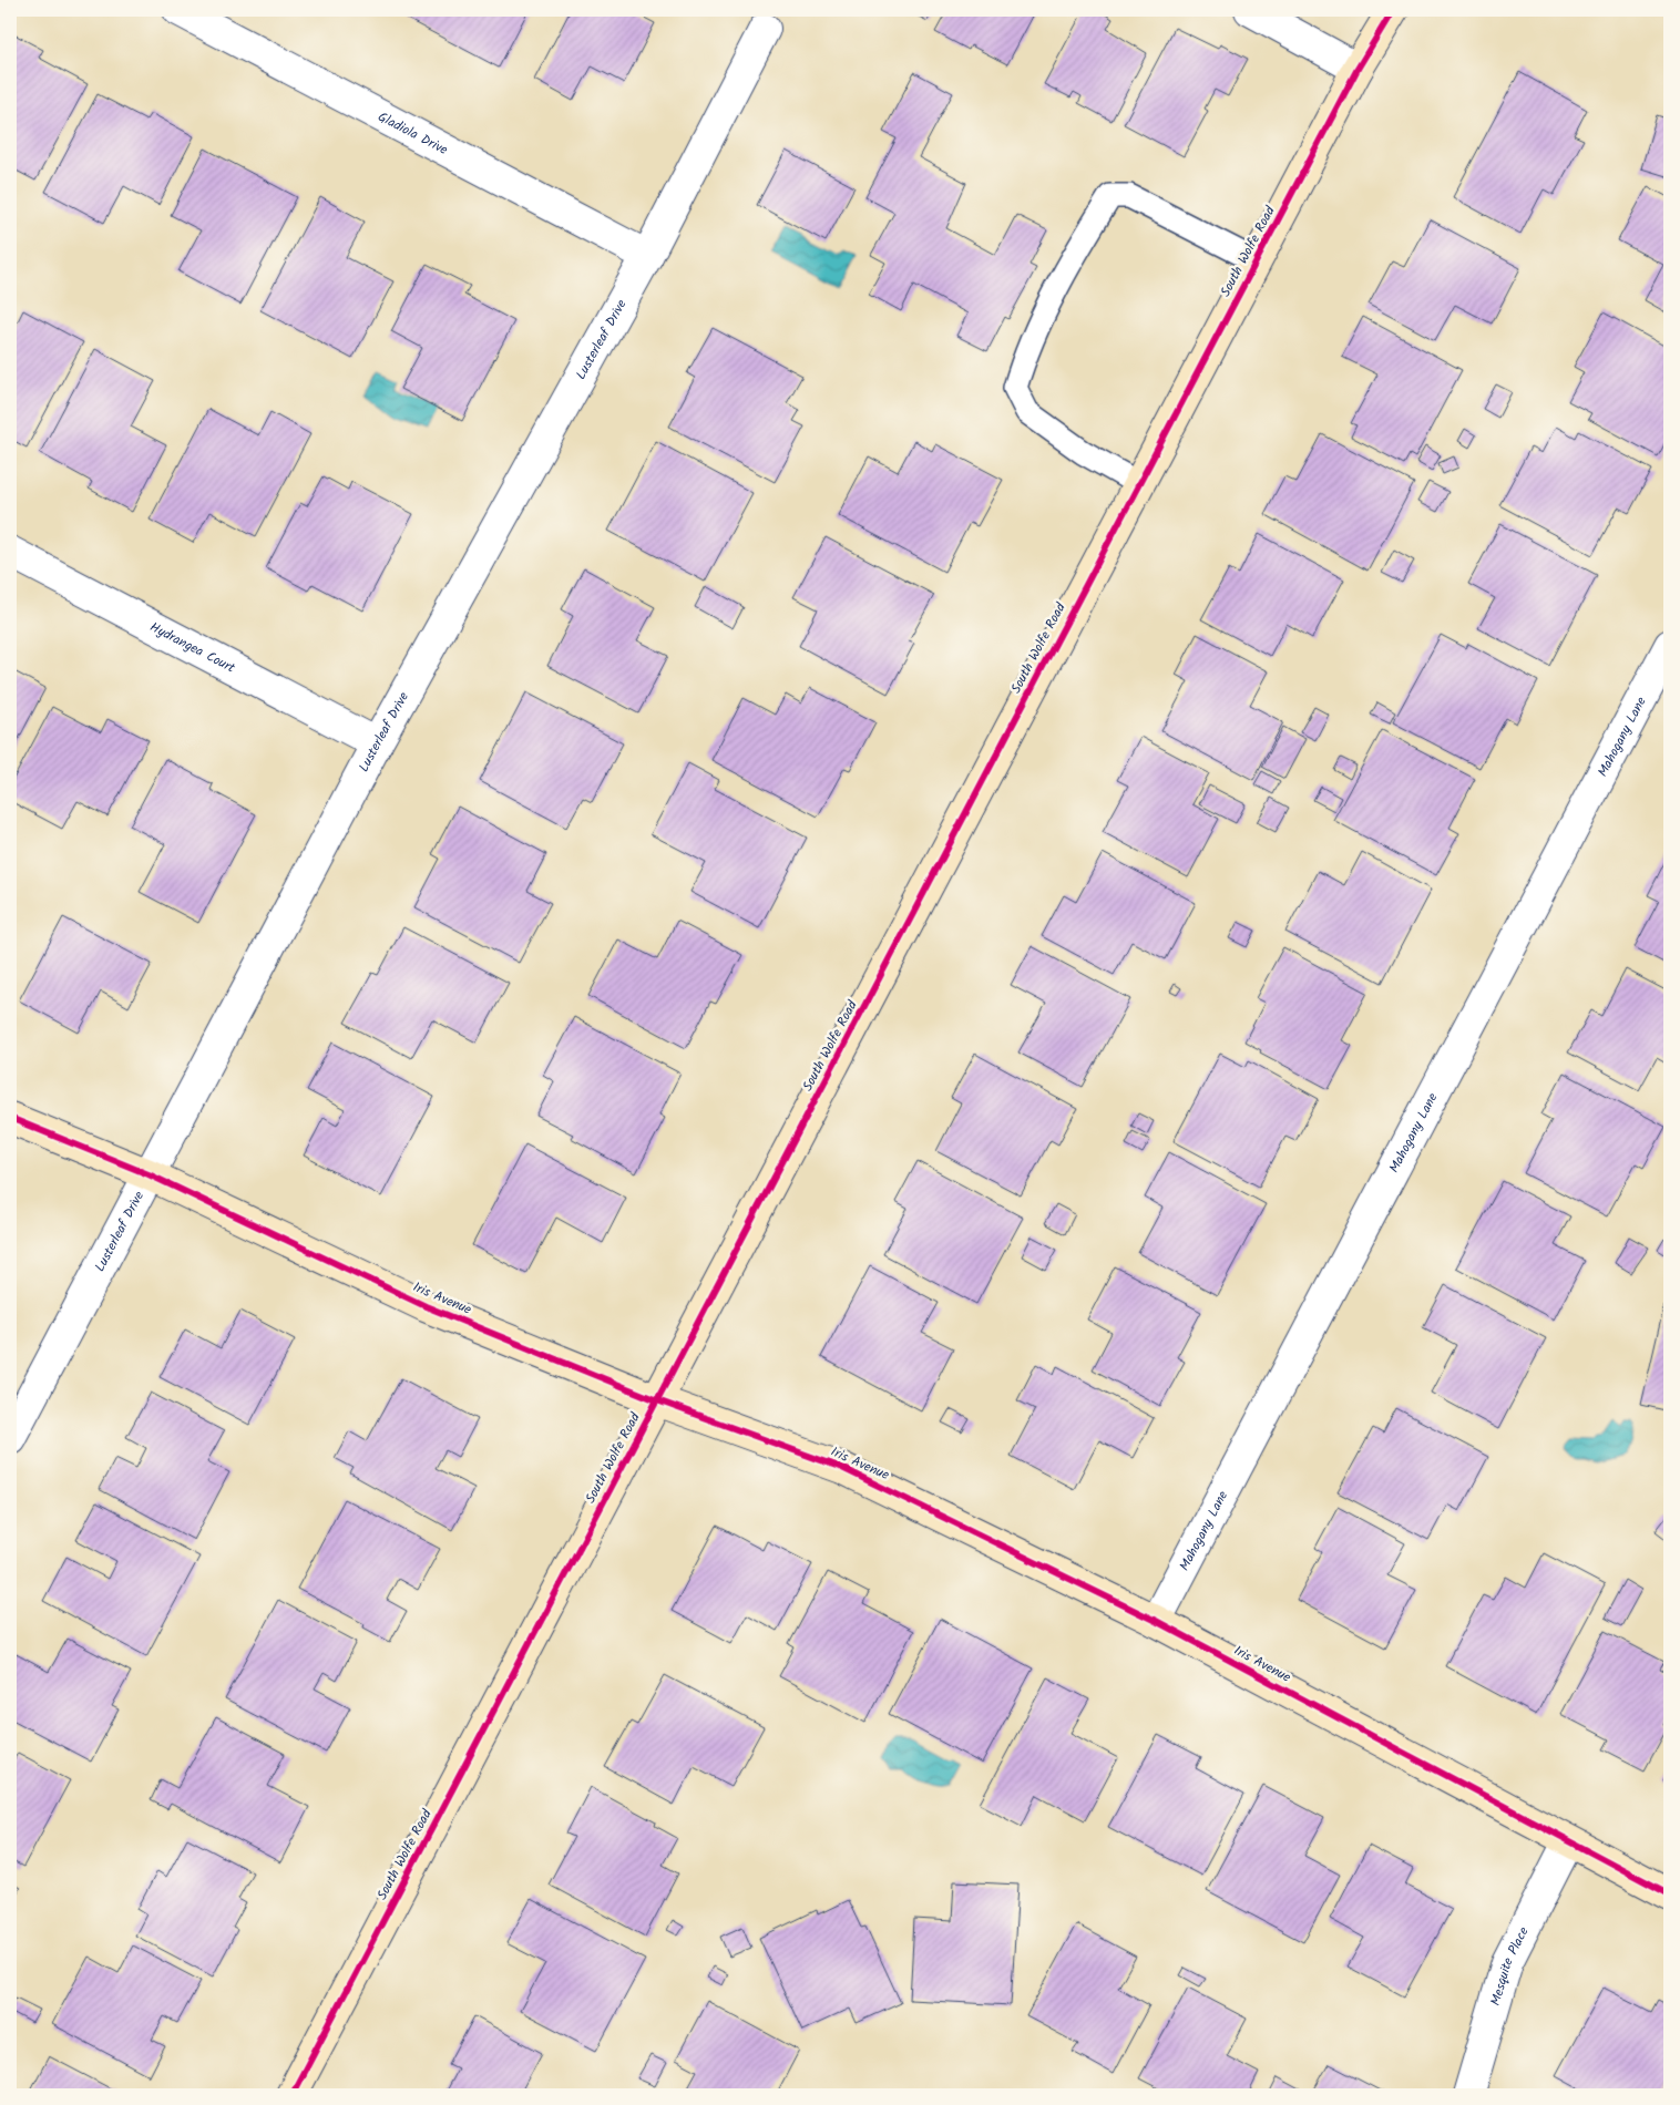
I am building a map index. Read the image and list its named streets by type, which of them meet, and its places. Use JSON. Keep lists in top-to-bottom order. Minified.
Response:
{"streets":{"main road":["South Wolfe Road","Iris Avenue"],"street":["Gladiola Drive","Lusterleaf Drive","Hydrangea Court","Mahogany Lane","Mesquite Place"]},"crossings":[["Gladiola Drive","Lusterleaf Drive"],["South Wolfe Road","Iris Avenue"],["Lusterleaf Drive","Hydrangea Court"],["Lusterleaf Drive","Iris Avenue"],["Mahogany Lane","Iris Avenue"],["Iris Avenue","Mesquite Place"]]}
